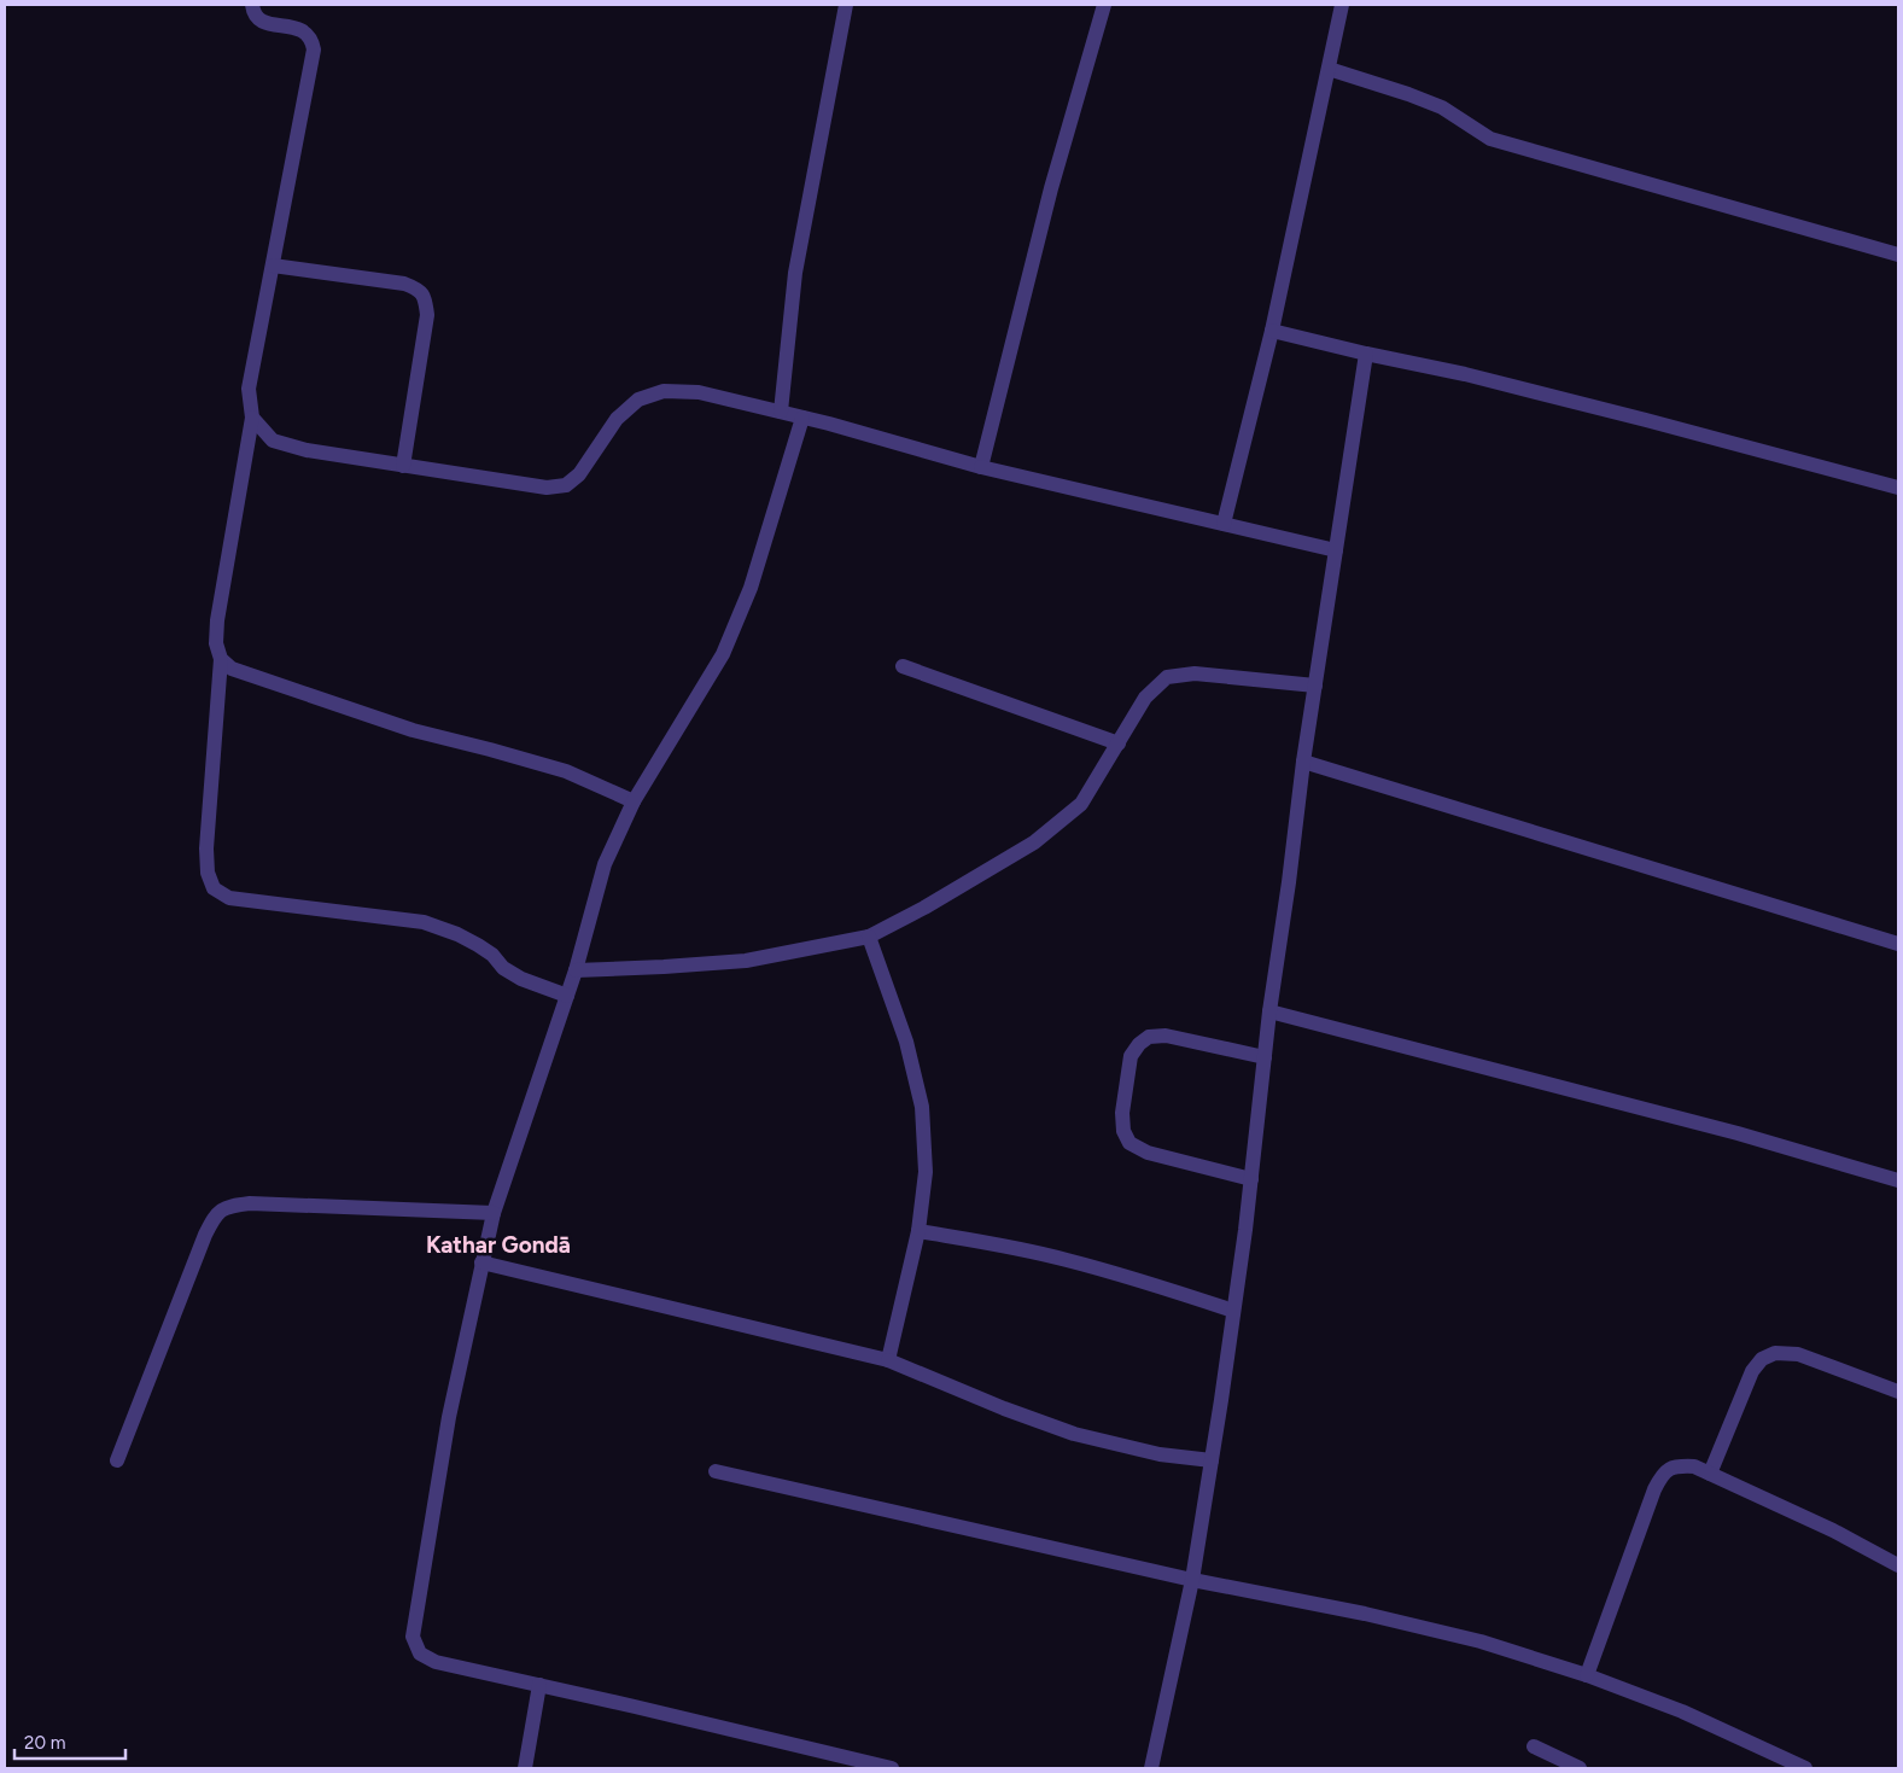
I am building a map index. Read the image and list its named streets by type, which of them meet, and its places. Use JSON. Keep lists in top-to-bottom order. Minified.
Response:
{"districts":["Kathar Gondā"],"scale_bar":"20 m"}
